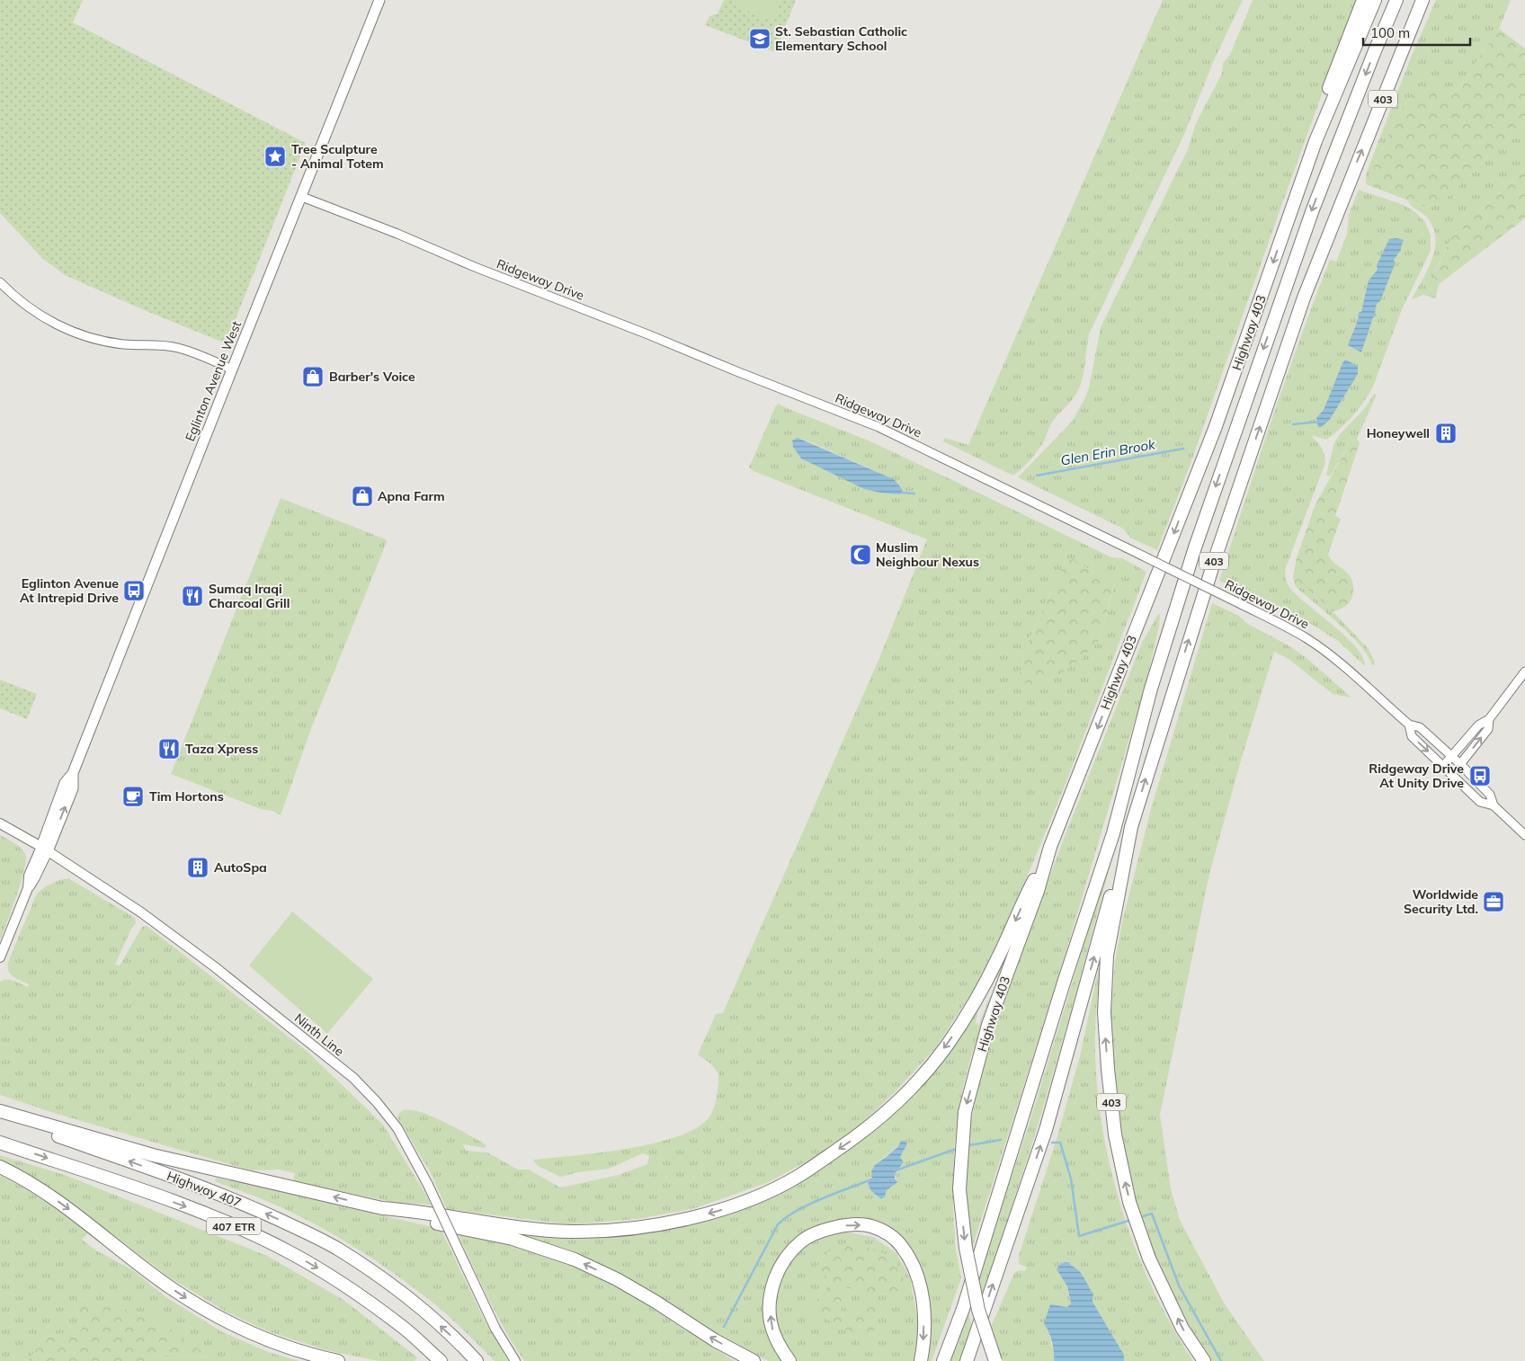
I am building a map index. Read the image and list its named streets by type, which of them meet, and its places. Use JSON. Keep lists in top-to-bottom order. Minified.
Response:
{"streets":{"highway":["403","Highway 403","Highway 407","407 ETR"],"main road":["Eglinton Avenue West","Ninth Line"],"street":["Ridgeway Drive"]},"crossings":[["Ridgeway Drive","Eglinton Avenue West"],["Eglinton Avenue West","Ninth Line"]],"water":["Glen Erin Brook"],"places":{"school or university":["St. Sebastian Catholic Elementary School"],"place":["Tree Sculpture - Animal Totem"],"shop":["Barber's Voice","Apna Farm"],"building":["Honeywell","AutoSpa"],"mosque":["Muslim Neighbour Nexus"],"bus stop":["Eglinton Avenue At Intrepid Drive","Ridgeway Drive At Unity Drive"],"restaurant":["Sumaq Iraqi Charcoal Grill","Taza Xpress"],"cafe":["Tim Hortons"],"office":["Worldwide Security Ltd."]},"scale_bar":"100 m"}
